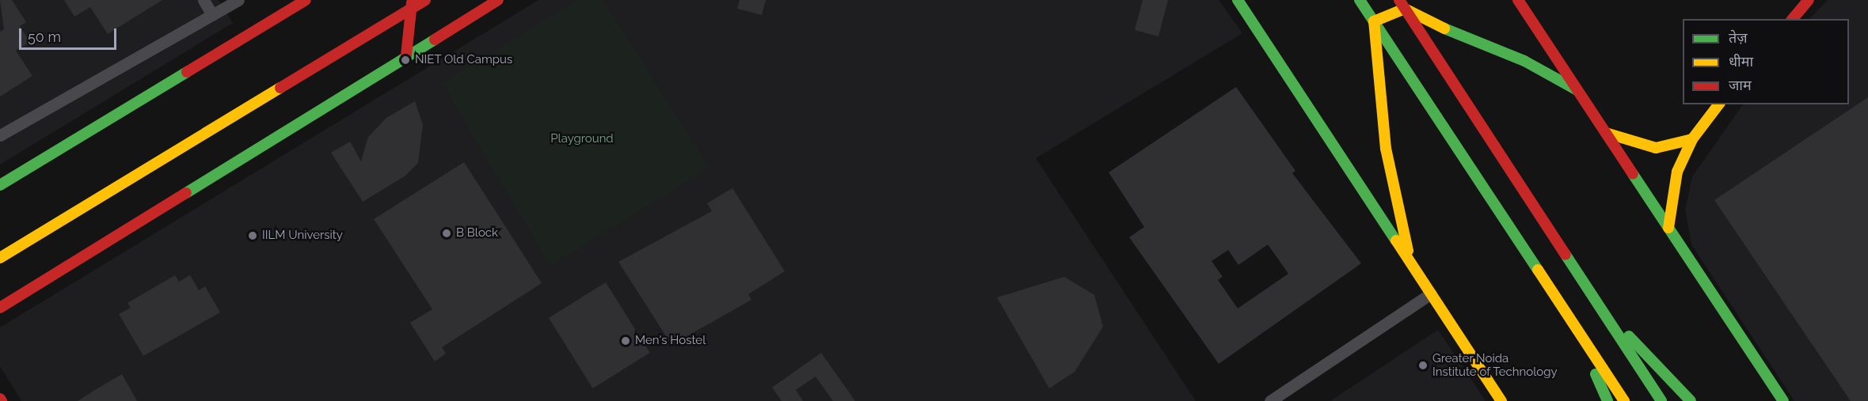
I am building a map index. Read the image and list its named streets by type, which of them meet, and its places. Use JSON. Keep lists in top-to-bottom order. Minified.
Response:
{"parks":["Playground"],"places":["NIET Old Campus","B Block","IILM University","Men's Hostel","Greater Noida Institute of Technology"],"legend":["तेज़","धीमा","जाम"],"scale_bar":"50 m"}
